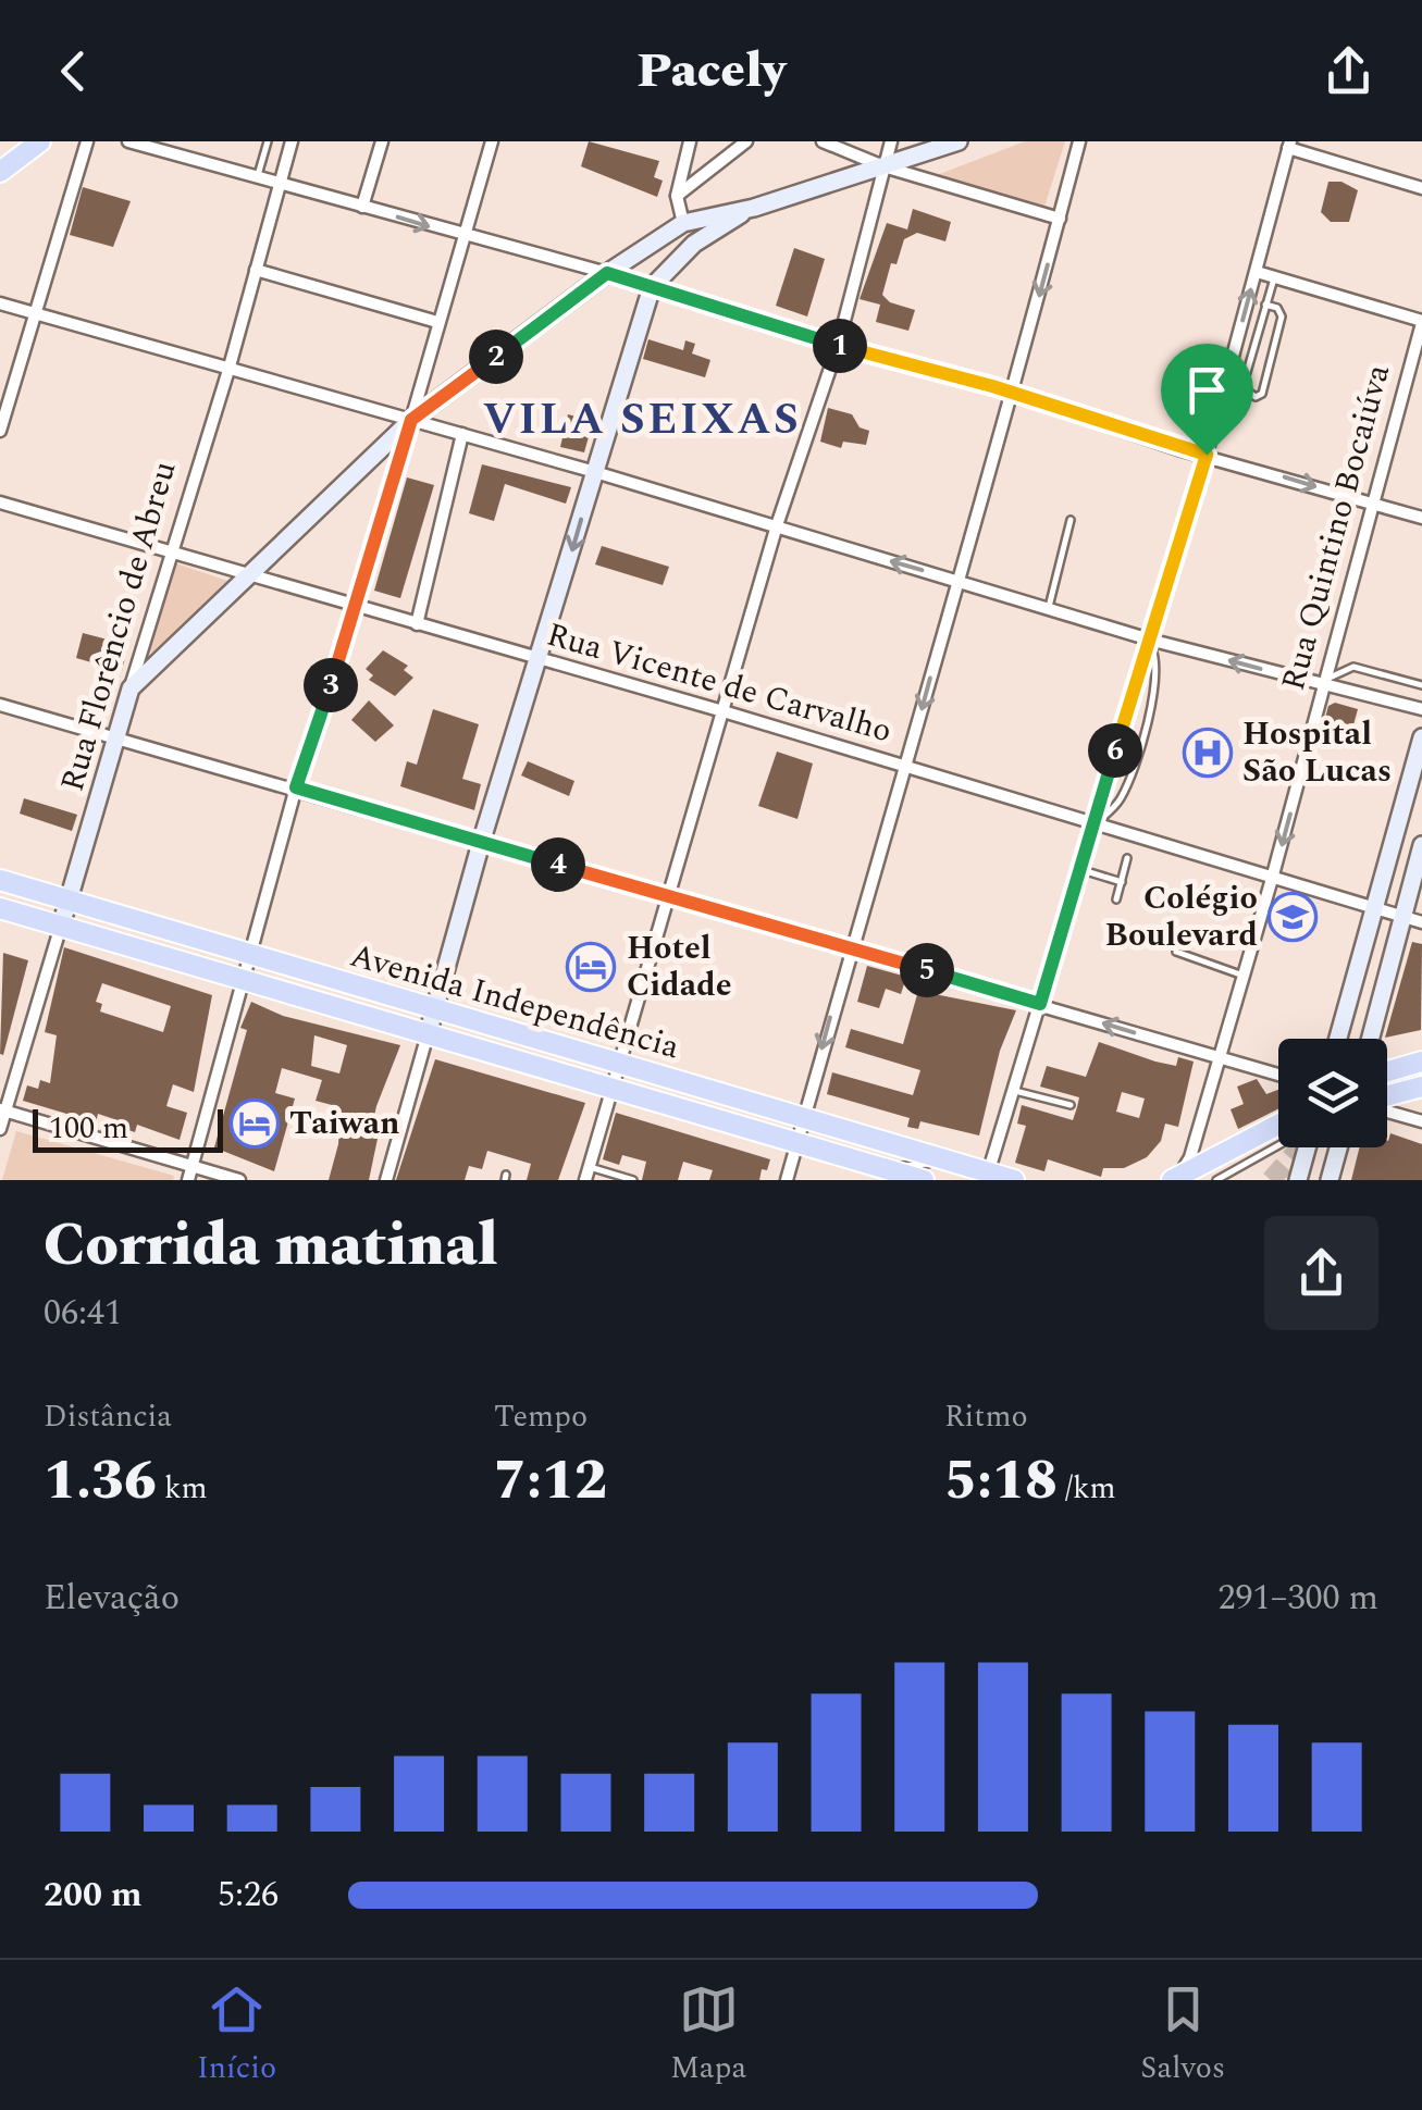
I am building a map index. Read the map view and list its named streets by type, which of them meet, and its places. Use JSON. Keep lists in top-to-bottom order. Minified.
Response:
{"streets":{"main road":["Rua Florêncio de Abreu","Avenida Independência"],"street":["Rua Quintino Bocaiúva","Rua Vicente de Carvalho"]},"crossings":[["Rua Quintino Bocaiúva","Rua Vicente de Carvalho"],["Rua Florêncio de Abreu","Rua Vicente de Carvalho"],["Rua Florêncio de Abreu","Avenida Independência"]],"districts":["VILA SEIXAS"],"places":{"hospital":["Hospital São Lucas"],"school or university":["Colégio Boulevard"],"hotel":["Hotel Cidade","Taiwan"]},"scale_bar":"100 m","page":{"header":"Pacely","pins":["1","2","3","6","4","5"],"scale":"100 m","heading":["Corrida matinal","06:41"],"stats":[["Distância","1.36 km"],["Tempo","7:12"],["Ritmo","5:18 /km"]],"chart":["Elevação","291–300 m"],"list":[{"name":"200 m","note":"5:26"}],"tabs":["Início","Mapa","Salvos"]}}
